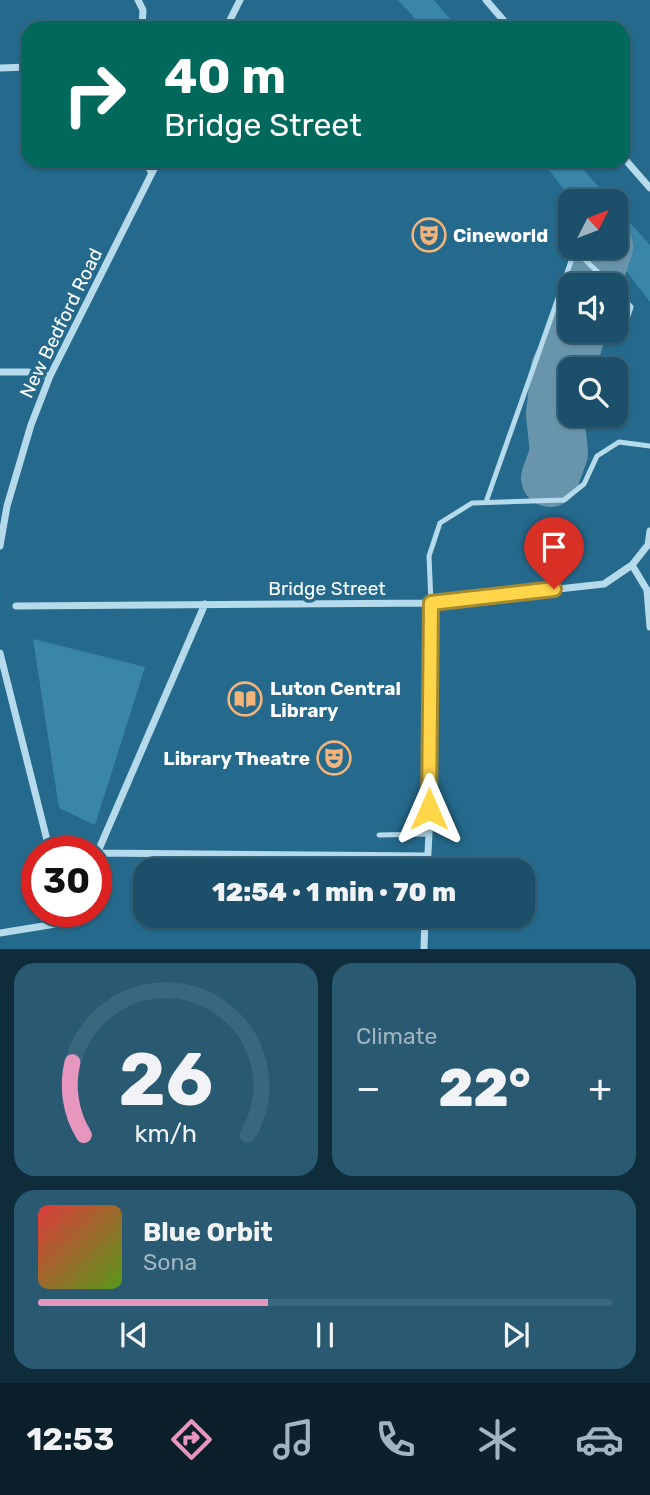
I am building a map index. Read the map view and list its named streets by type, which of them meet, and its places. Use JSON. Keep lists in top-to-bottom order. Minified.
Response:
{"streets":{"street":["New Bedford Road","Bridge Street"]},"places":{"theatre":["Cineworld","Library Theatre"],"library":["Luton Central Library"]},"north":"top right","page":{"turn":["40 m","Bridge Street"],"limit":"30","trip":"12:54 · 1 min · 70 m","tile":"Climate","heat":["−","22°","+"],"song":["Blue Orbit","Sona"],"tabs":"12:53","gauge":["26","km/h"]}}
